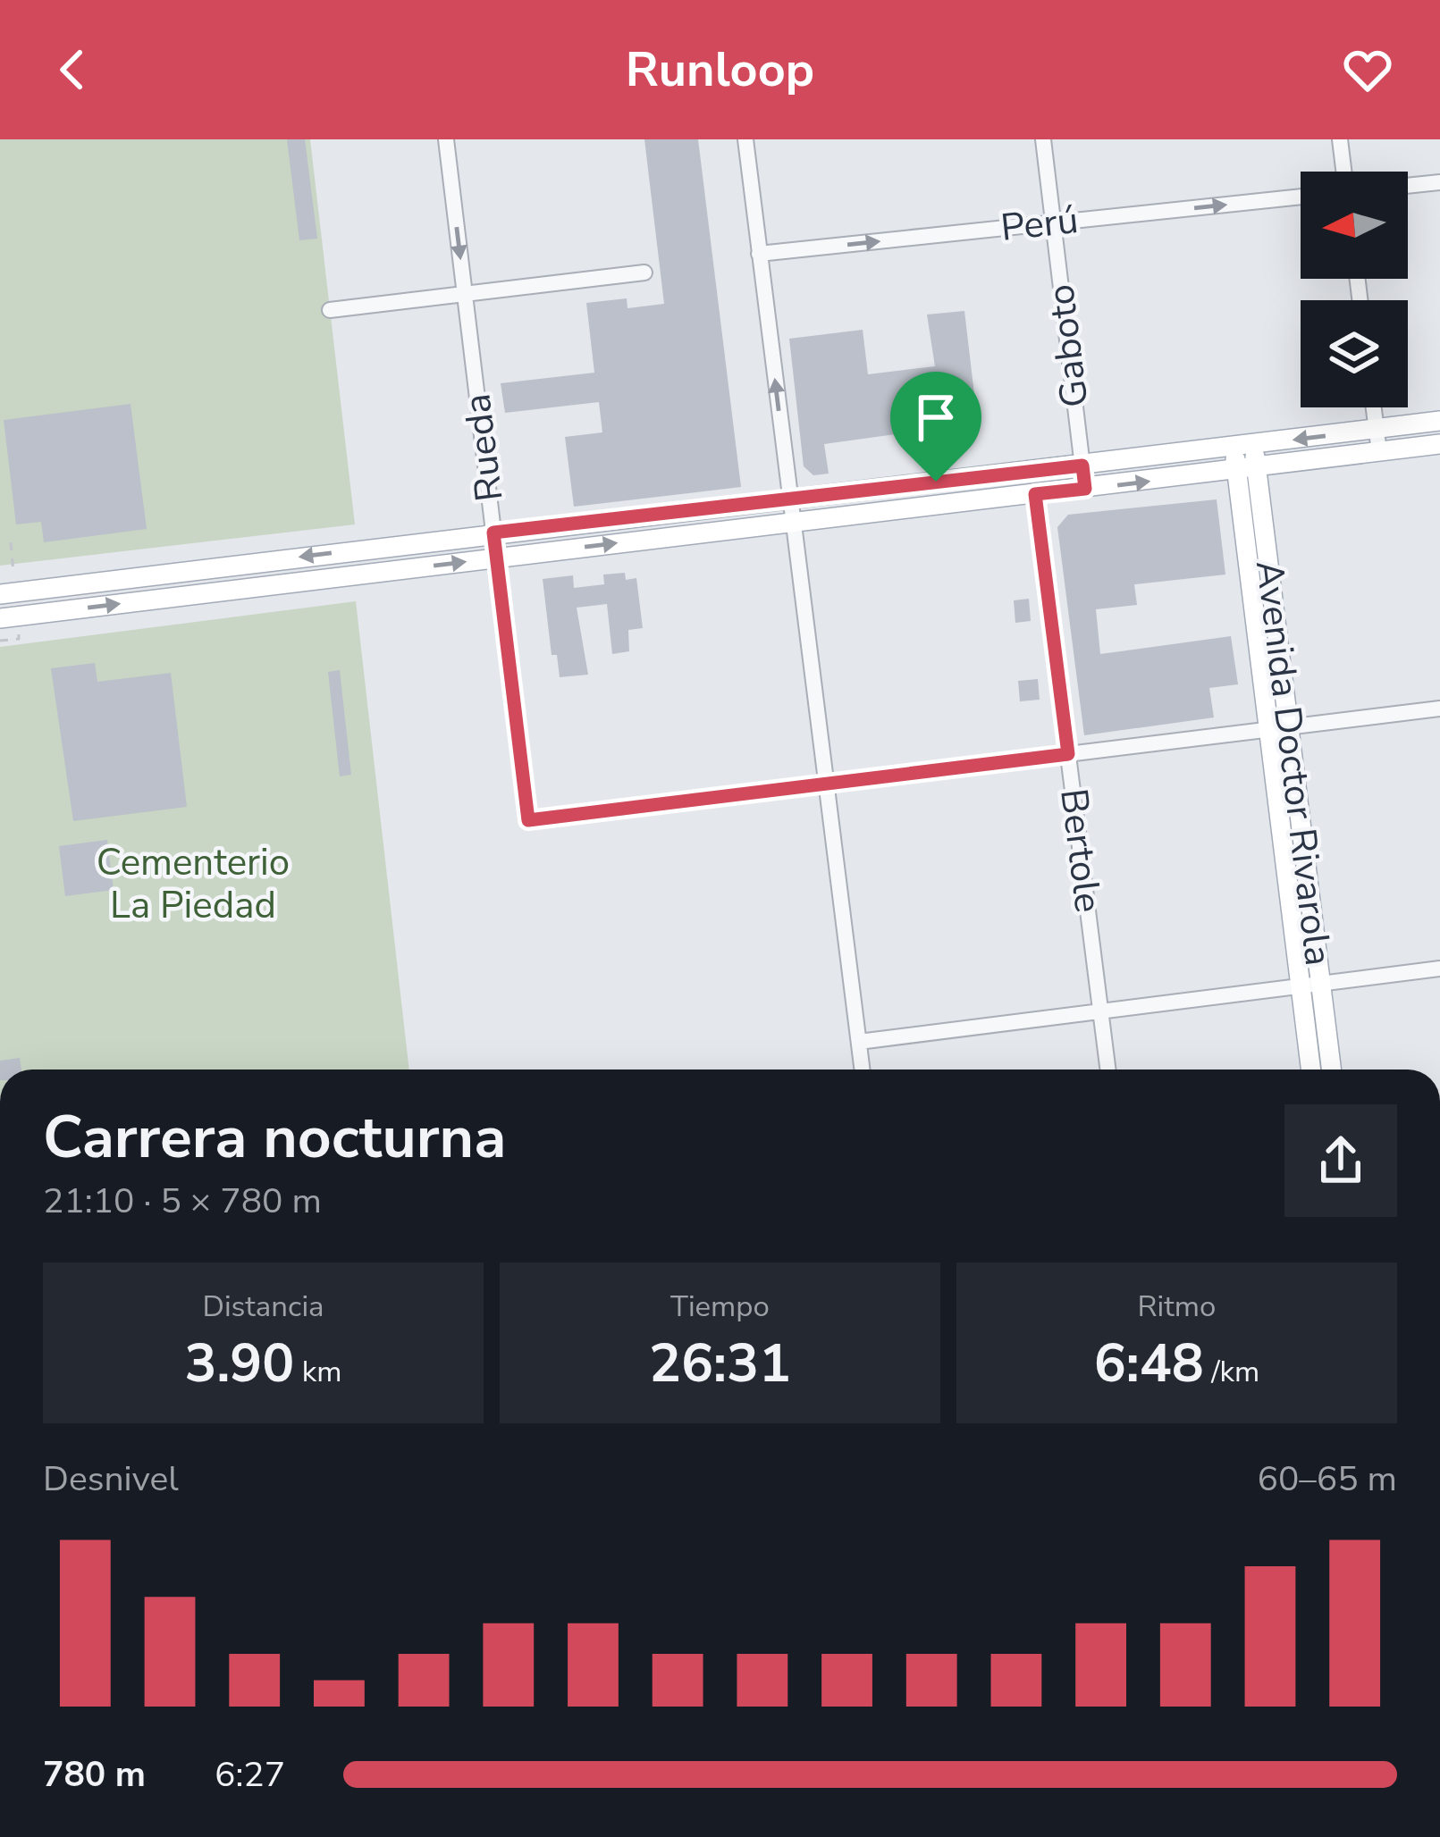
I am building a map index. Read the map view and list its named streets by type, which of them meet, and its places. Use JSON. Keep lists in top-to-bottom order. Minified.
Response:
{"streets":{"main road":["Avenida Doctor Rivarola"],"street":["Perú","Gaboto","Rueda","Bertole"]},"crossings":[["Perú","Gaboto"]],"one_way":["Perú"],"parks":["Cementerio La Piedad"],"north":"left","page":{"header":"Runloop","heading":["Carrera nocturna","21:10 · 5 × 780 m"],"stats":[["Distancia","3.90 km"],["Tiempo","26:31"],["Ritmo","6:48 /km"]],"chart":["Desnivel","60–65 m"],"list":[{"name":"780 m","note":"6:27"}]}}
